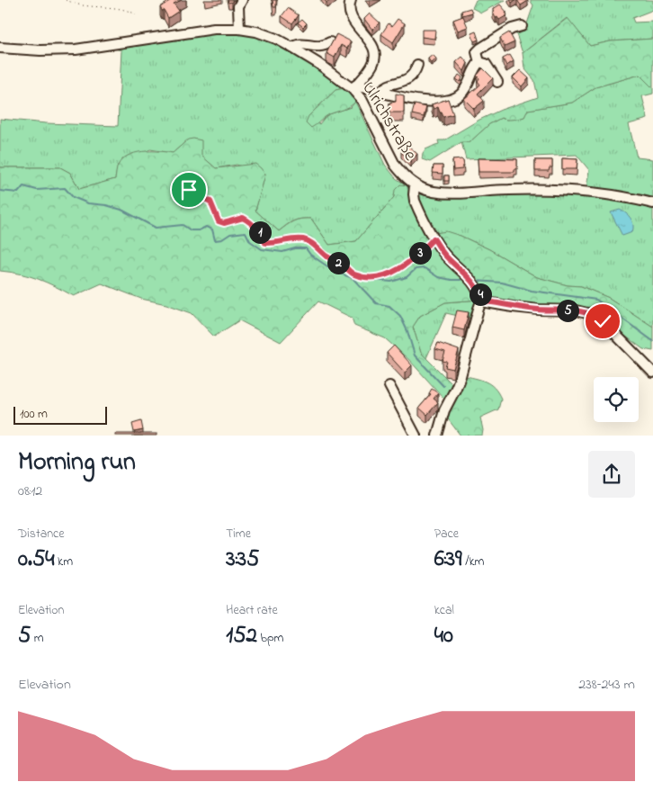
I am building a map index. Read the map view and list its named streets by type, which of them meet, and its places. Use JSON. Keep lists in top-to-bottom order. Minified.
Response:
{"streets":{"street":["Ulrichstraße"]},"scale_bar":"100 m","page":{"pins":["1","3","2","4","5"],"scale":"100 m","heading":["Morning run","08:12"],"stats":[["Distance","0.54 km"],["Time","3:35"],["Pace","6:39 /km"],["Elevation","5 m"],["Heart rate","152 bpm"],["kcal","40"]],"chart":["Elevation","238–243 m"]}}
